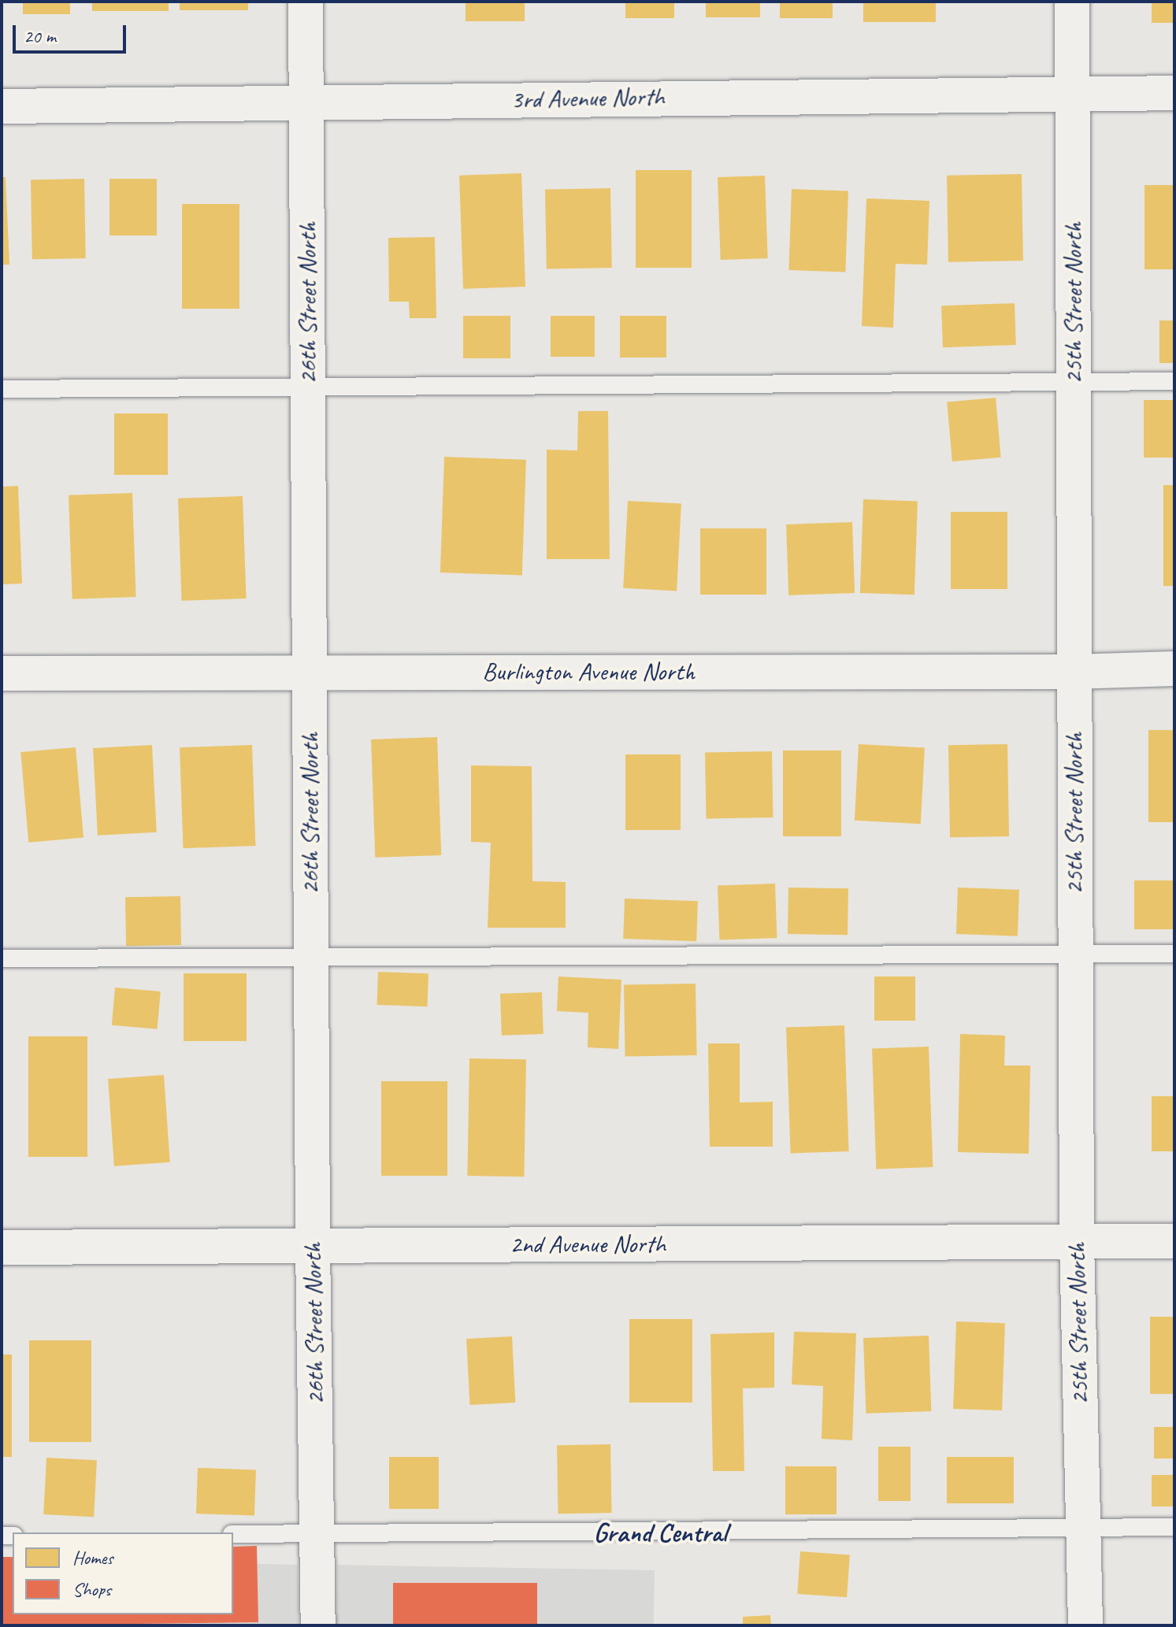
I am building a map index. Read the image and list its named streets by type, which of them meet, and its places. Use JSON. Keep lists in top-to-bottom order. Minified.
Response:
{"streets":{"street":["3rd Avenue North","26th Street North","25th Street North","Burlington Avenue North","2nd Avenue North"]},"crossings":[["3rd Avenue North","26th Street North"],["3rd Avenue North","25th Street North"],["26th Street North","Burlington Avenue North"],["26th Street North","2nd Avenue North"],["25th Street North","Burlington Avenue North"],["25th Street North","2nd Avenue North"]],"districts":["Grand Central"],"legend":["Homes","Shops"],"scale_bar":"20 m"}
